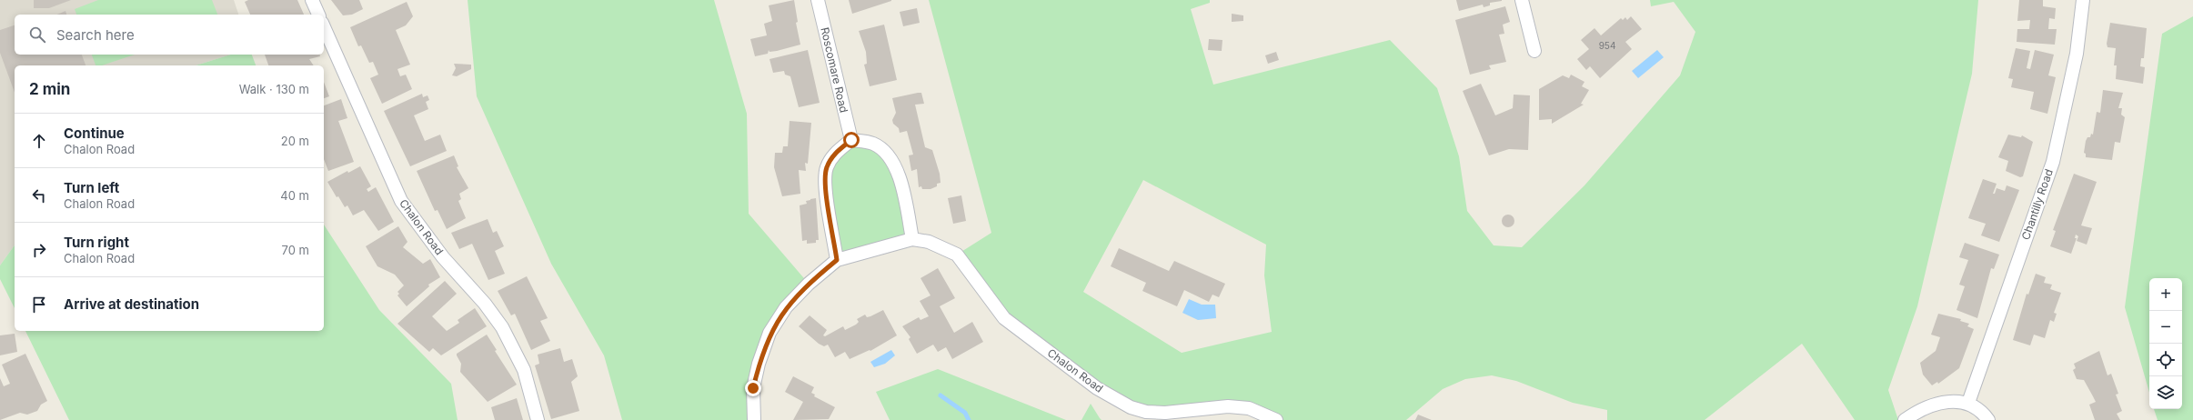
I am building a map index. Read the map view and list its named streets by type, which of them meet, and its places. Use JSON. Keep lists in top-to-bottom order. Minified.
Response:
{"streets":{"street":["Roscomare Road","Chantilly Road","Chalon Road"]},"house_numbers":["954"],"page":{"search":"Search here","heading":["2 min","Walk · 130 m"],"list":[["Continue","Chalon Road","20 m"],["Turn left","Chalon Road","40 m"],["Turn right","Chalon Road","70 m"],"Arrive at destination"],"map_buttons":["+","−"]}}
